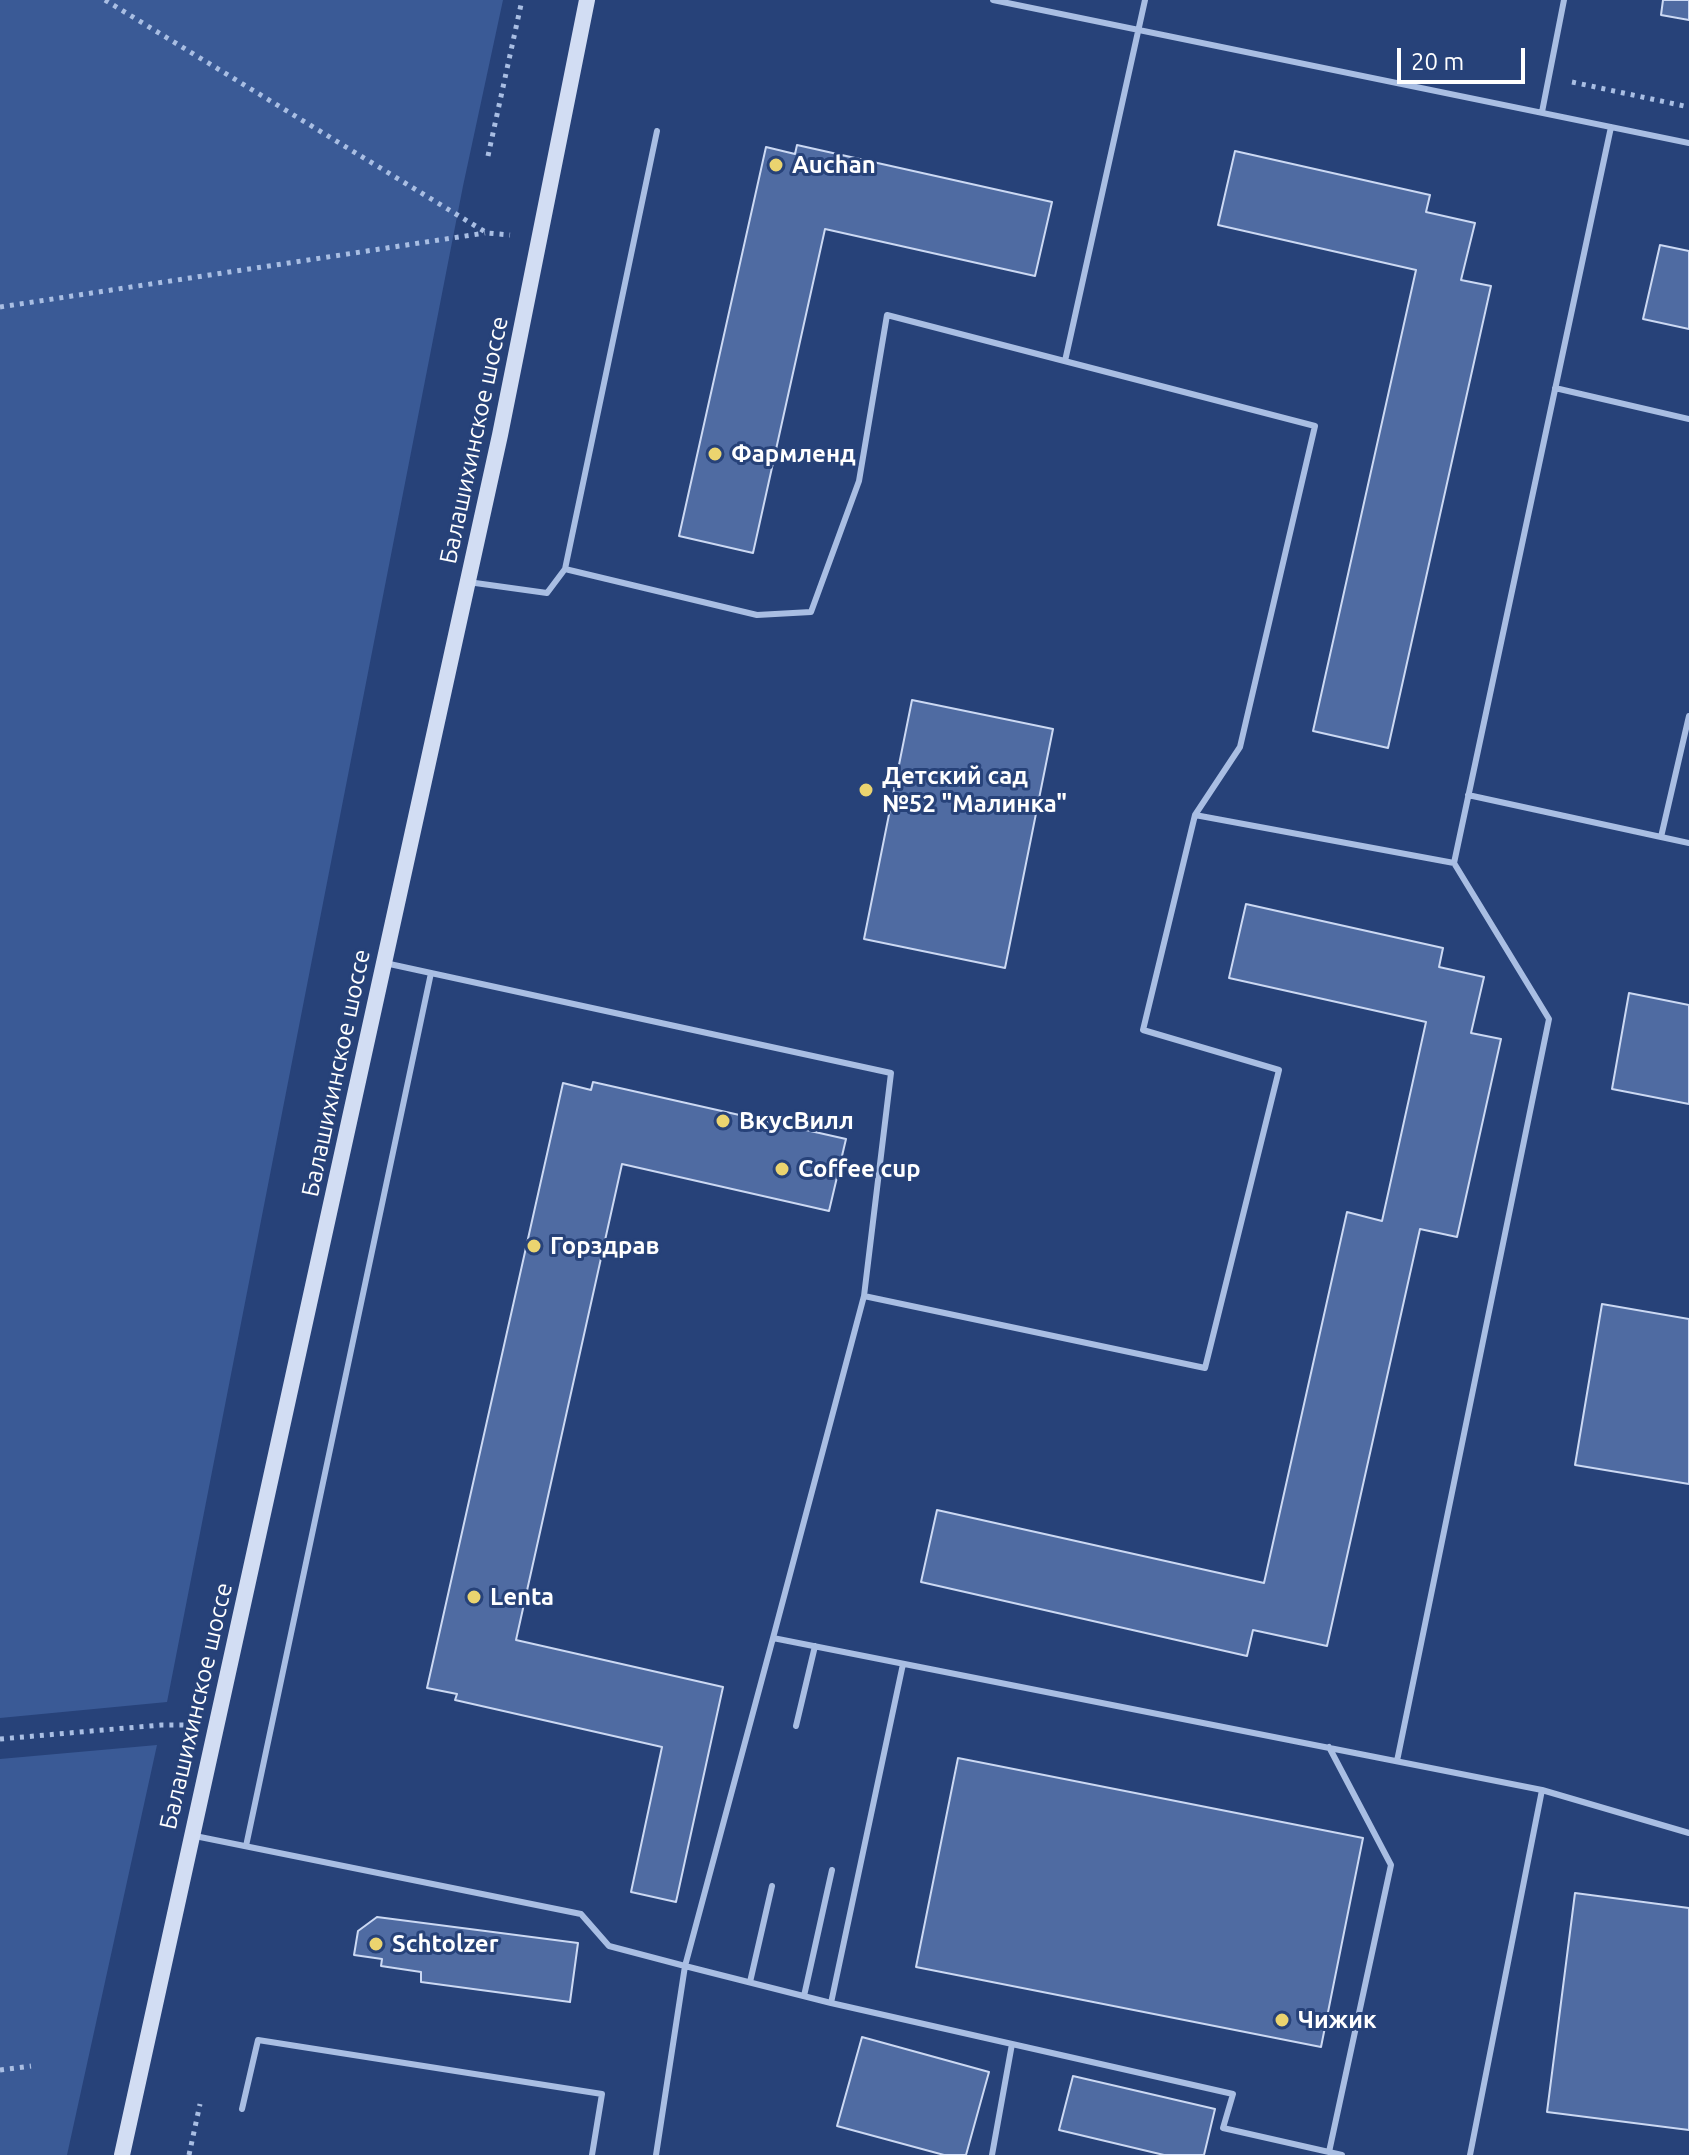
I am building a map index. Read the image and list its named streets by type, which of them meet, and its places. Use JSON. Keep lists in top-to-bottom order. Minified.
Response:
{"streets":{"main road":["Балашихинское шоссе"]},"places":["Auchan","Фармленд","Детский сад №52 \"Малинка\"","ВкусВилл","Coffee cup","Горздрав","Lenta","Schtolzer","Чижик"],"scale_bar":"20 m"}
